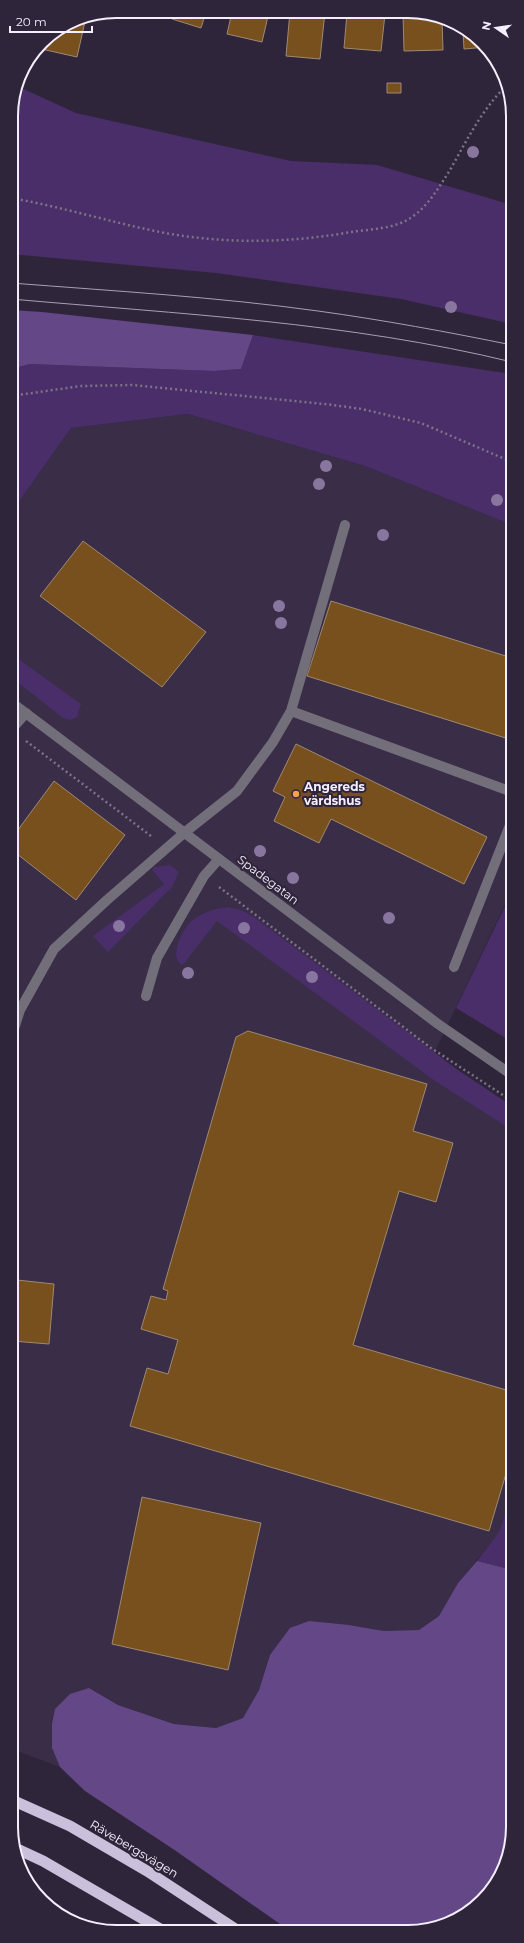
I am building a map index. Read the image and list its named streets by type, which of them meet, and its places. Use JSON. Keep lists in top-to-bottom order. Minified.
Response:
{"streets":{"highway":["Rävebergsvägen"],"street":["Spadegatan"]},"places":["Angereds värdshus"],"scale_bar":"20 m","north":"left"}
